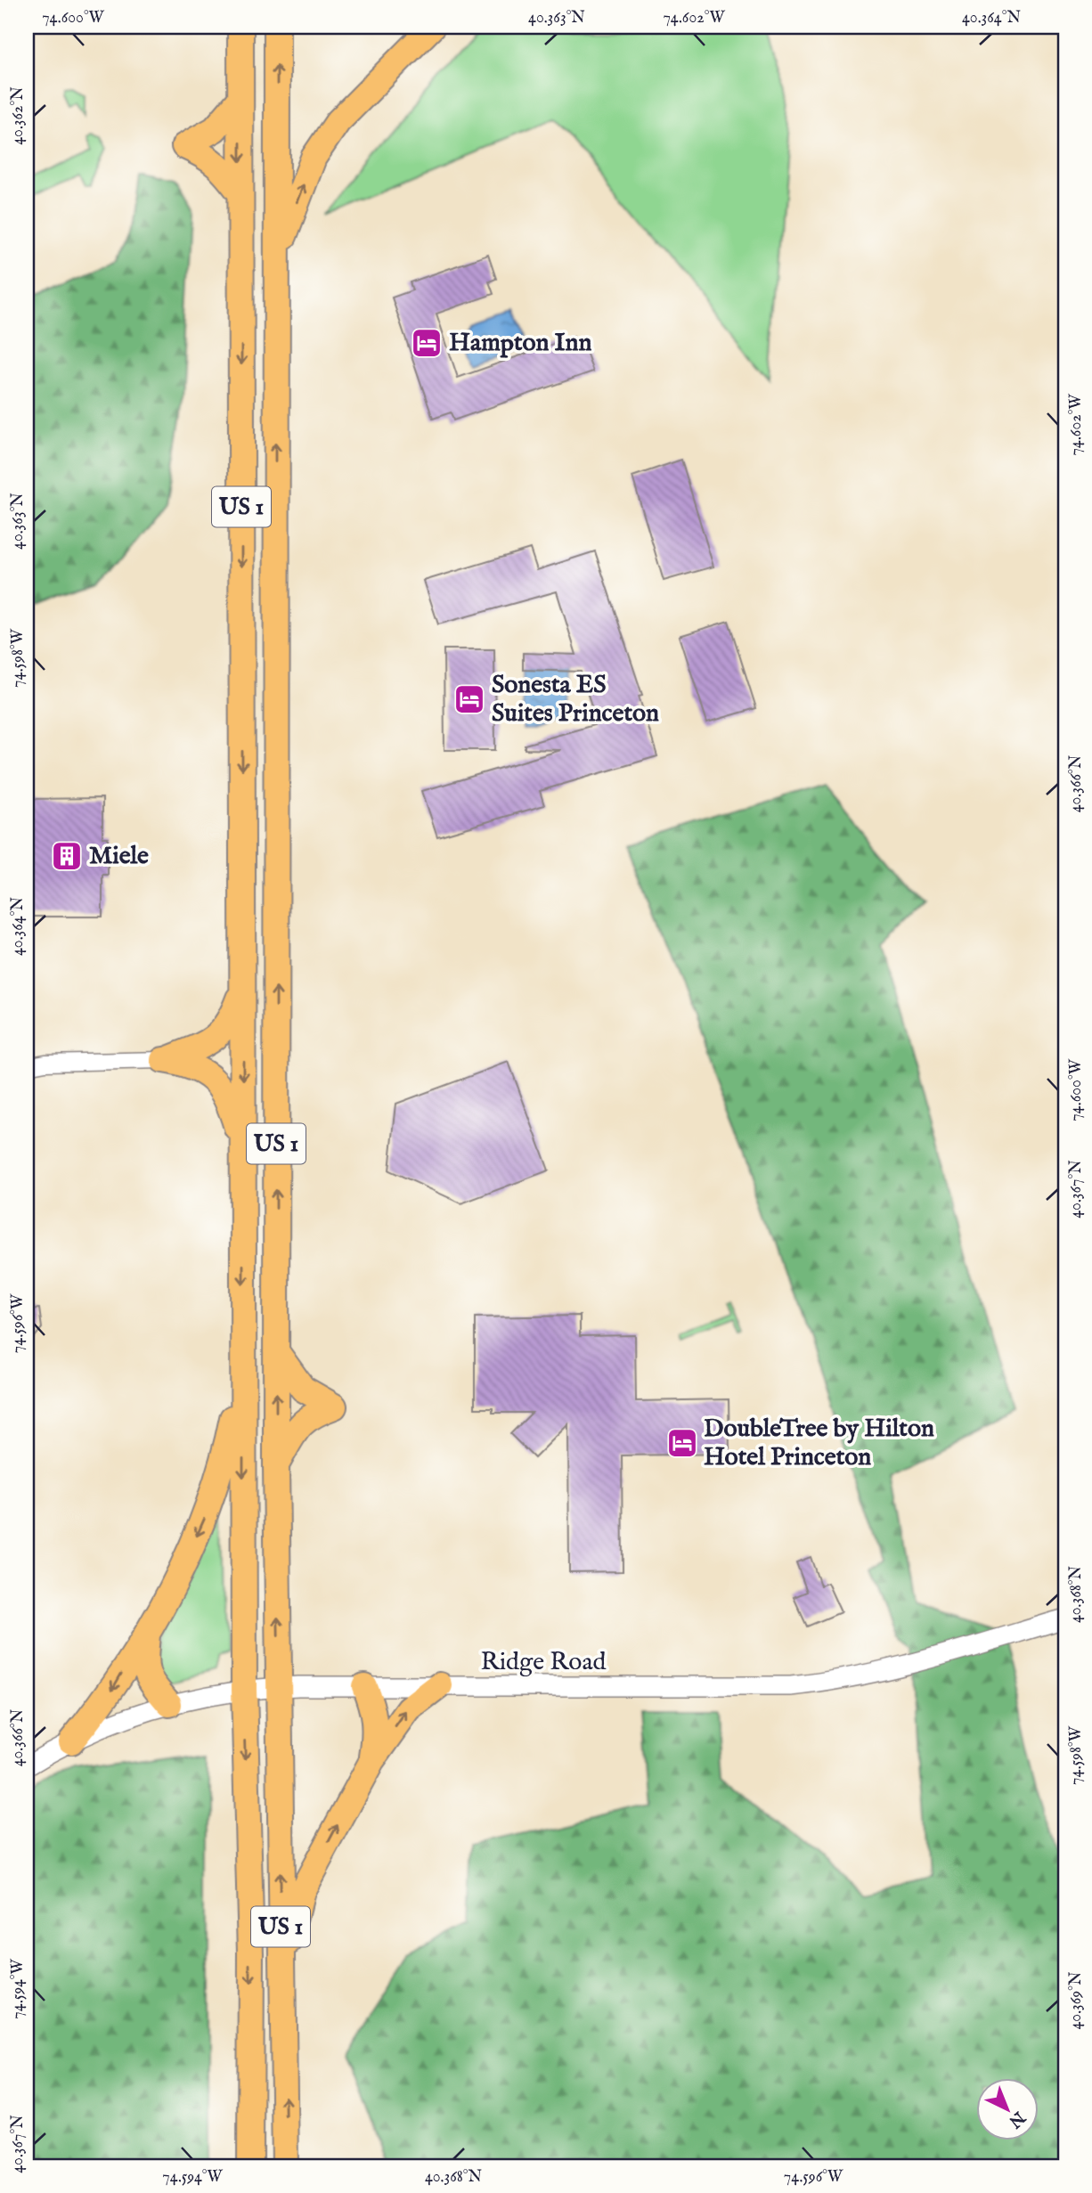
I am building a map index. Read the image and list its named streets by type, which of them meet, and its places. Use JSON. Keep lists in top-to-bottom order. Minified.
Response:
{"streets":{"highway":["US 1"],"street":["Ridge Road"]},"crossings":[["US 1","Ridge Road"]],"places":{"hotel":["Hampton Inn","Sonesta ES Suites Princeton","DoubleTree by Hilton Hotel Princeton"],"building":["Miele"]},"north":"bottom right","coordinates":["74.600°W","40.363°N","74.602°W","40.364°N","40.362°N","74.598°W","40.366°N","40.367°N","74.596°W","40.368°N","74.594°W","40.369°N"]}
